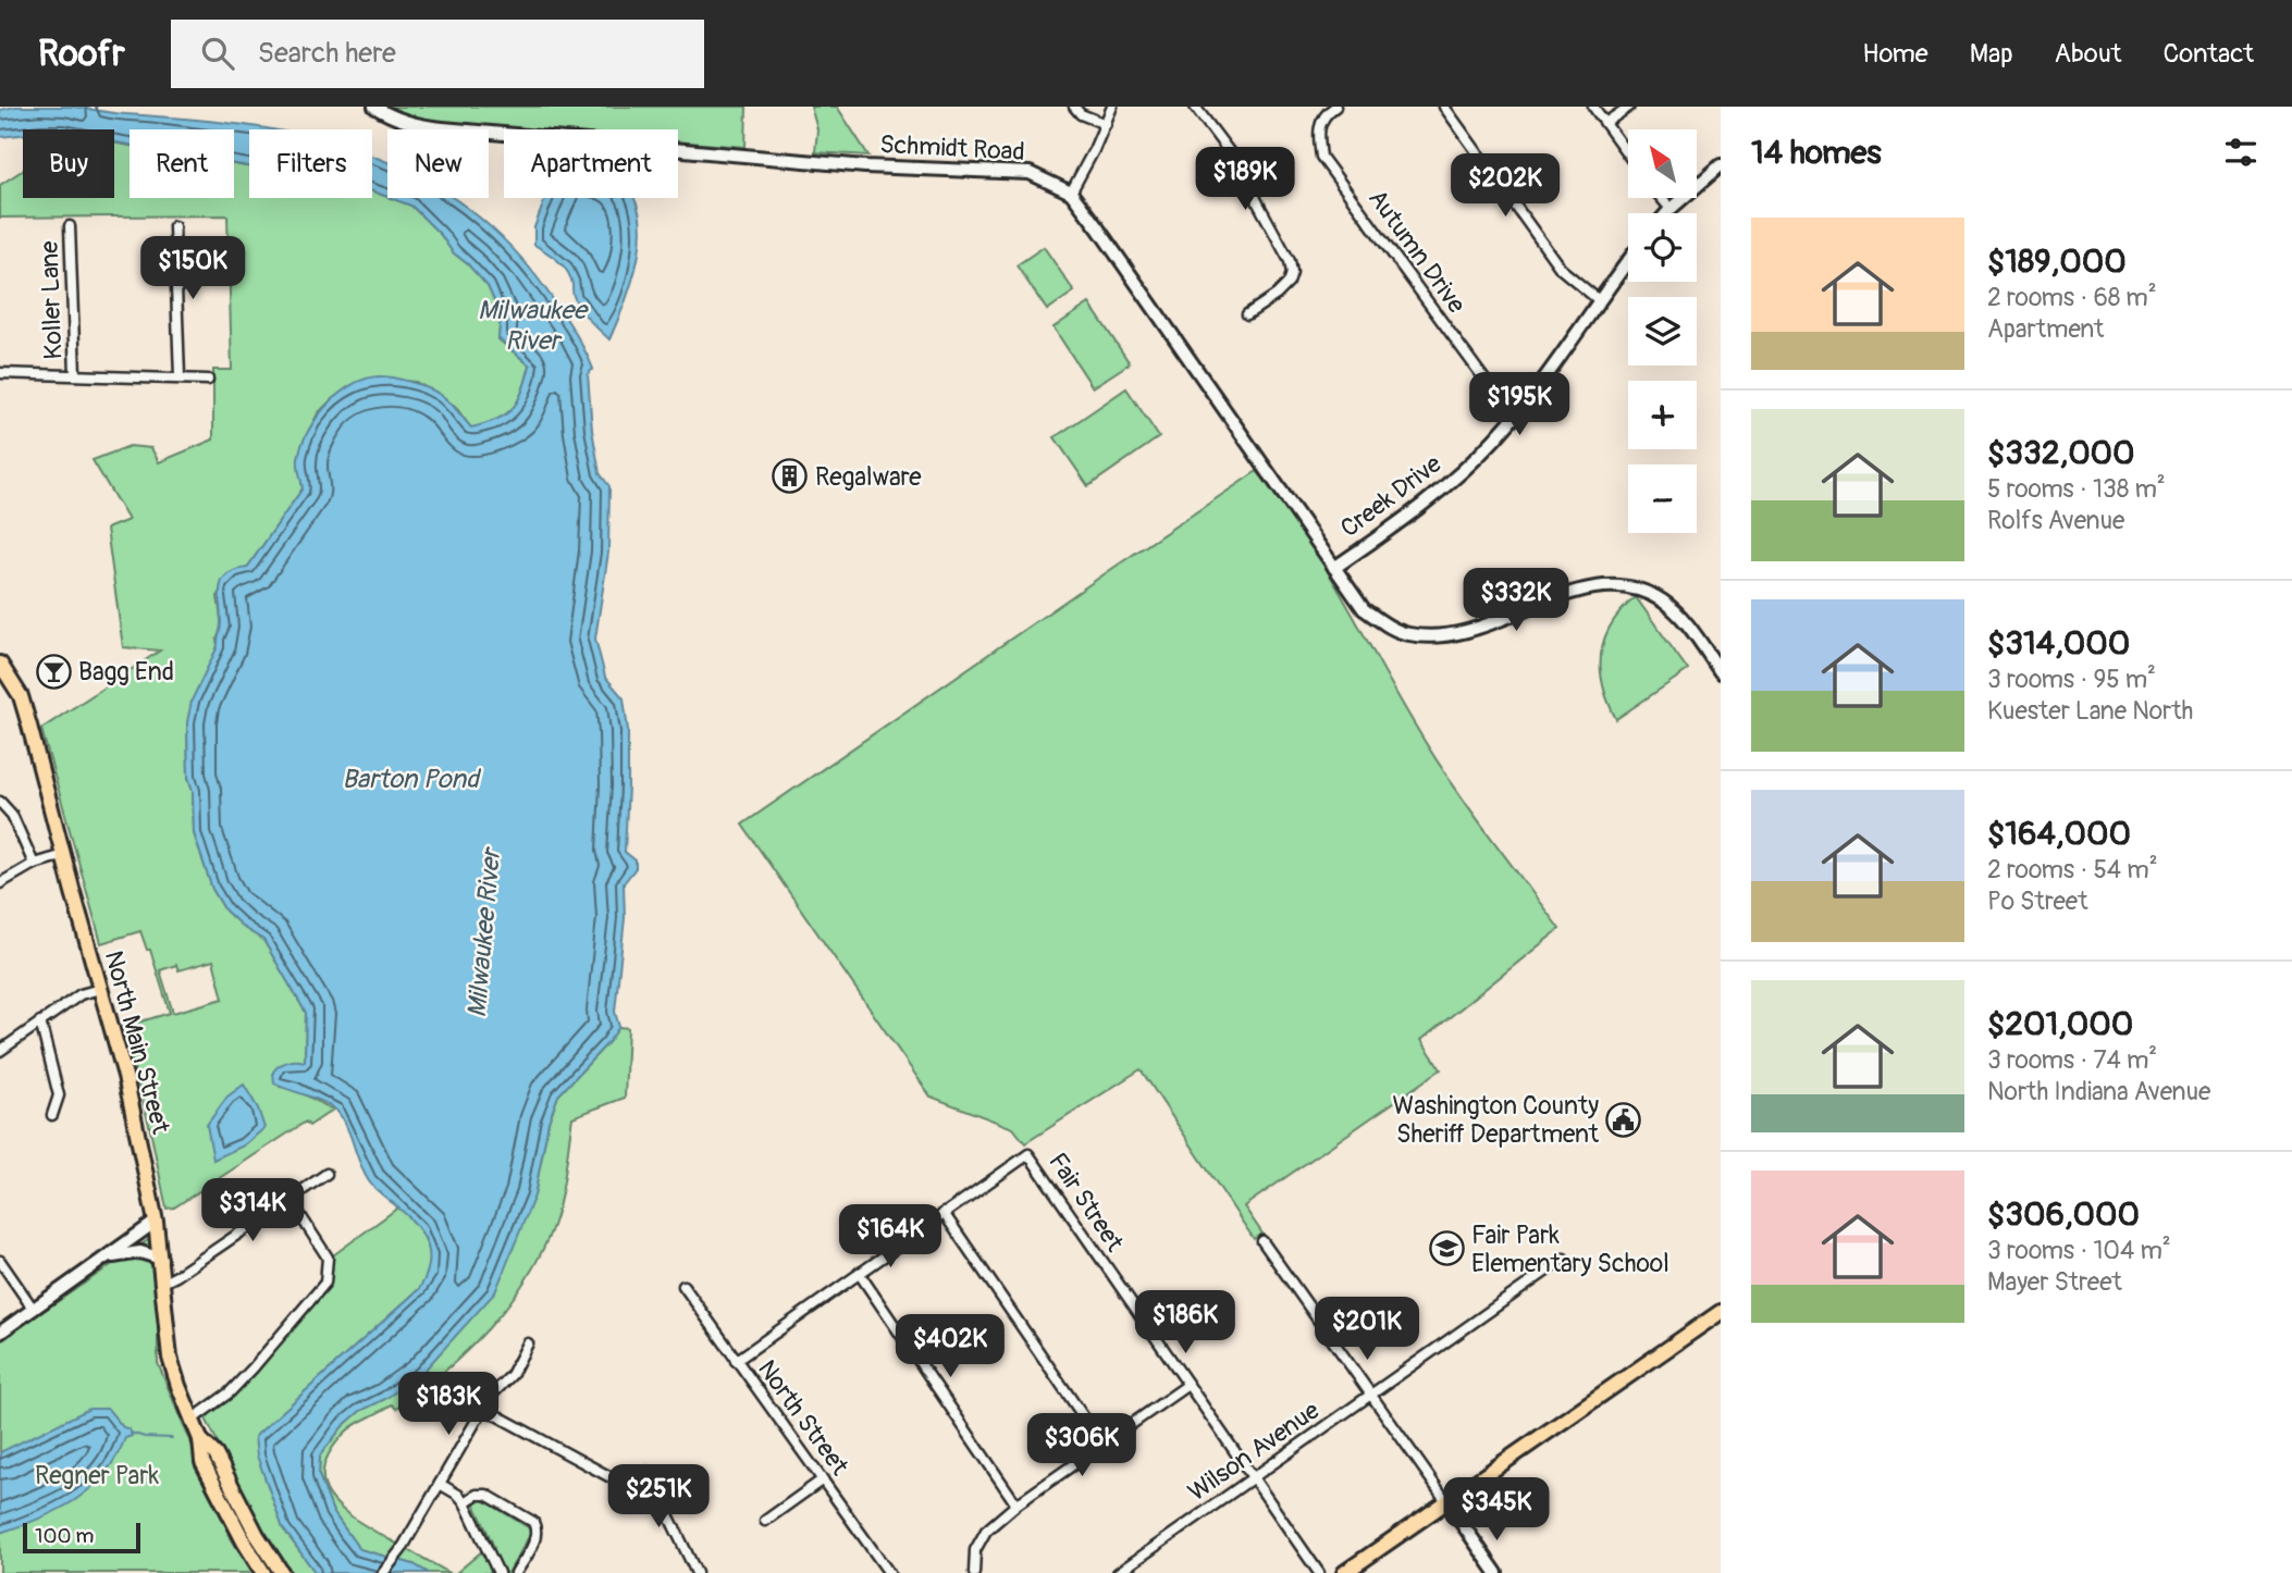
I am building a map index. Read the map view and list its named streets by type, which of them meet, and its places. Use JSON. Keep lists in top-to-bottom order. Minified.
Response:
{"streets":{"main road":["North Main Street"],"street":["Schmidt Road","Autumn Drive","Koller Lane","Creek Drive","Fair Street","North Street","Wilson Avenue"]},"crossings":[["Schmidt Road","Creek Drive"],["Autumn Drive","Creek Drive"],["Fair Street","Wilson Avenue"]],"water":["Milwaukee River","Barton Pond"],"parks":["Regner Park"],"places":{"building":["Regalware"],"bar":["Bagg End"],"public building":["Washington County Sheriff Department"],"school or university":["Fair Park Elementary School"]},"scale_bar":"100 m","north":"top left","page":{"header":"Roofr","search":"Search here","nav":["Home","Map","About","Contact"],"heading":"14 homes","map_buttons":["+","−"],"chip":["Buy","Rent","Filters","New","Apartment"],"price":["$189K","$202K","$150K","$195K","$332K","$314K","$164K","$186K","$201K","$402K","$183K","$306K","$251K","$345K"],"list":[{"name":"$189,000","note":"2 rooms · 68 m² · Apartment"},{"name":"$332,000","note":"5 rooms · 138 m² · Rolfs Avenue"},{"name":"$314,000","note":"3 rooms · 95 m² · Kuester Lane North"},{"name":"$164,000","note":"2 rooms · 54 m² · Po Street"},{"name":"$201,000","note":"3 rooms · 74 m² · North Indiana Avenue"},{"name":"$306,000","note":"3 rooms · 104 m² · Mayer Street"}],"scale":"100 m"}}
